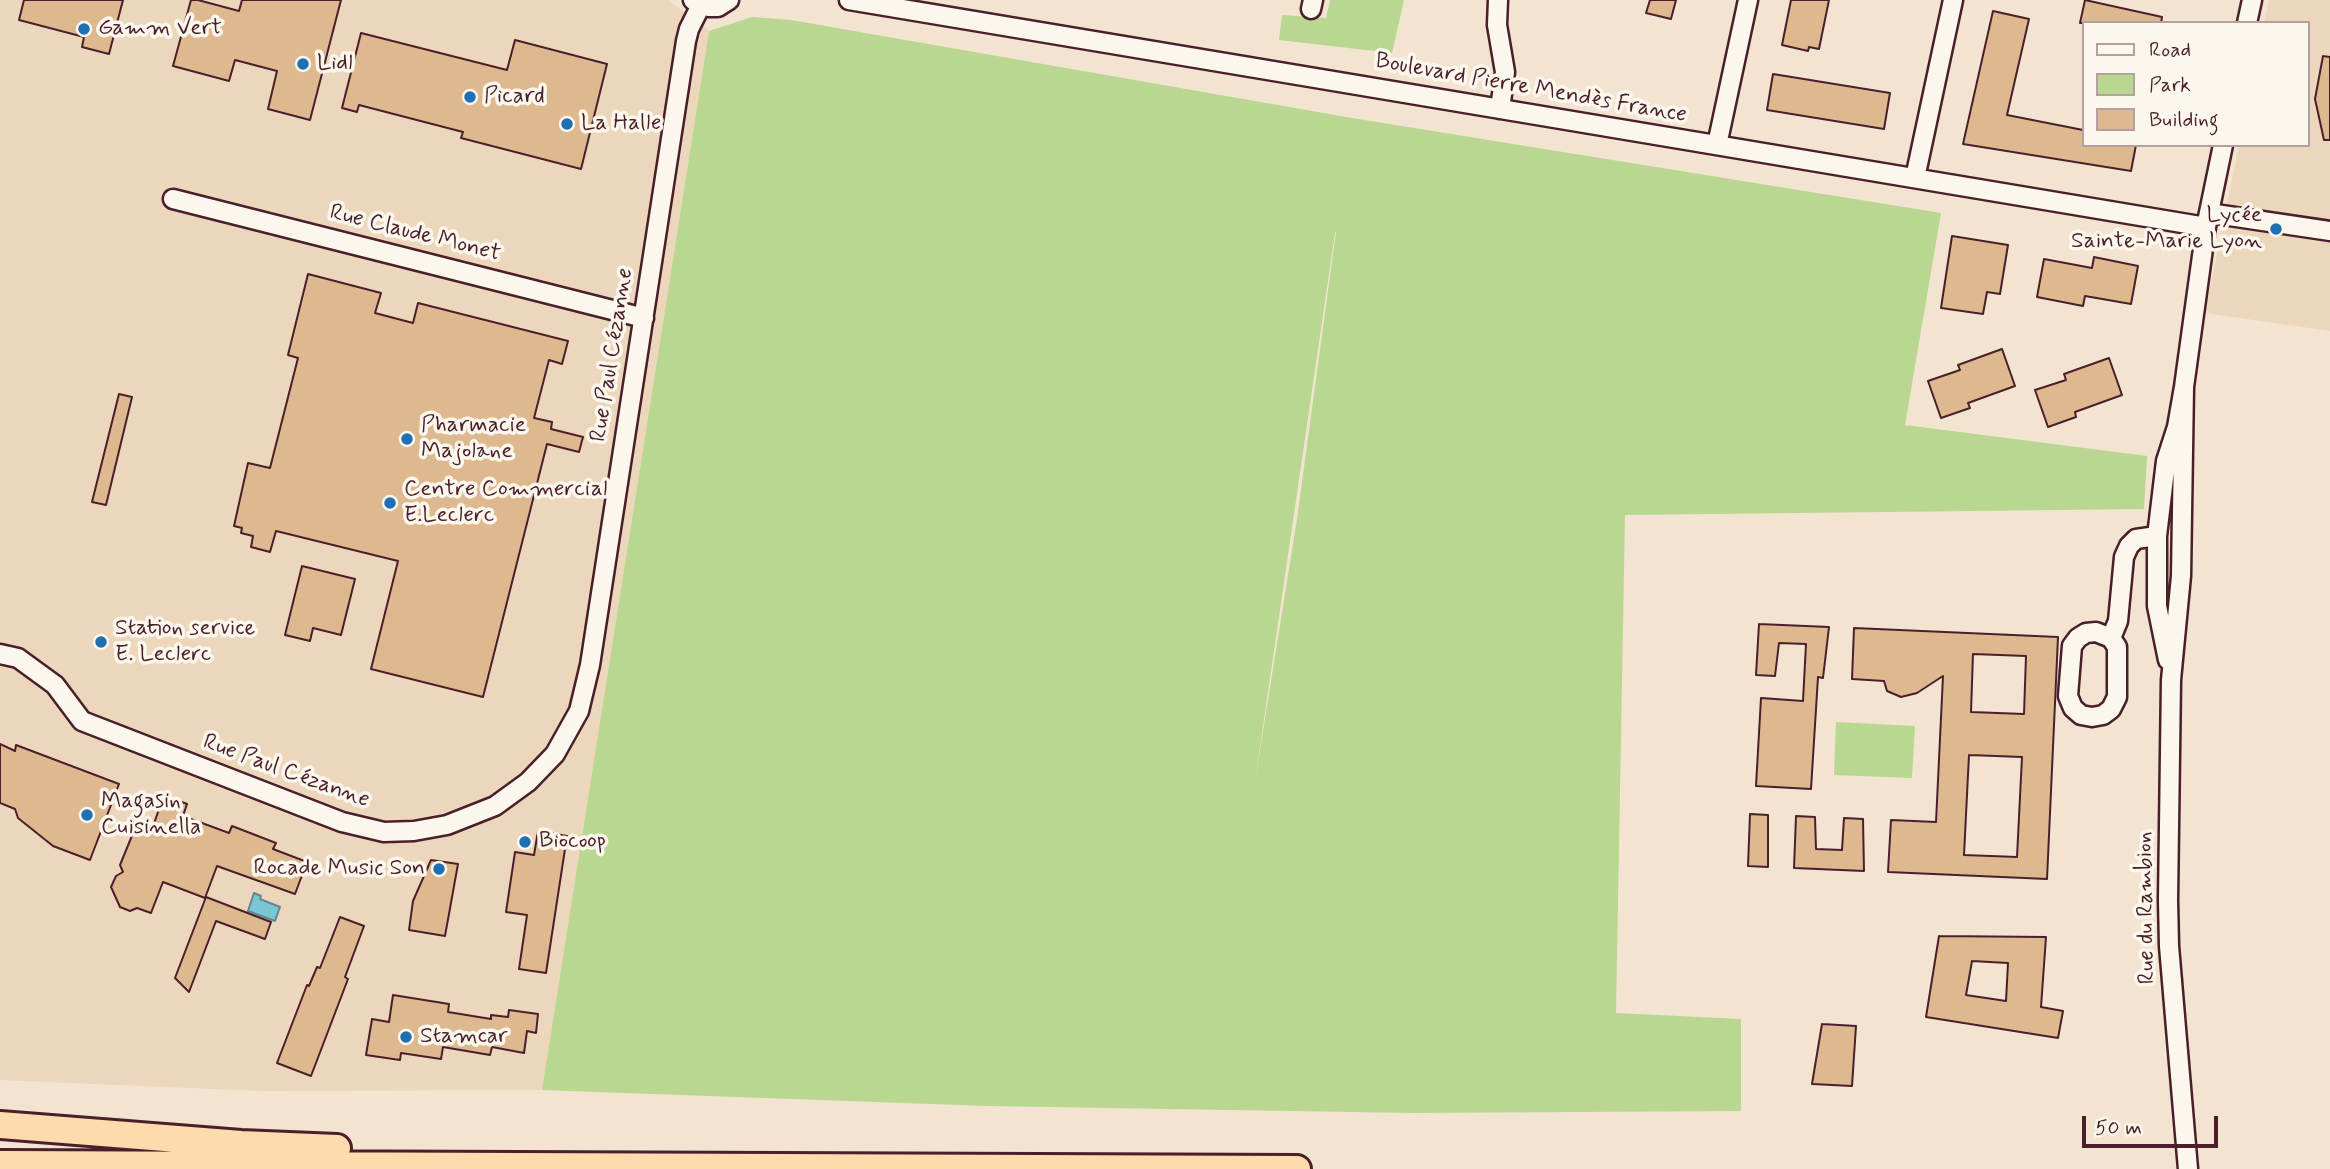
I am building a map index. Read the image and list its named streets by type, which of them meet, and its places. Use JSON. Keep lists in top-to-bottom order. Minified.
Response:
{"streets":{"street":["Boulevard Pierre Mendès France","Rue Claude Monet","Rue Paul Cézanne","Rue du Rambion"]},"crossings":[["Boulevard Pierre Mendès France","Rue du Rambion"],["Rue Claude Monet","Rue Paul Cézanne"]],"places":["Gamm Vert","Lidl","Picard","La Halle","Lycée Sainte-Marie Lyon","Pharmacie Majolane","Centre Commercial E.Leclerc","Station service E. Leclerc","Magasin Cuisinella","Biocoop","Rocade Music Son","Stamcar"],"legend":["Road","Park","Building"],"scale_bar":"50 m"}
